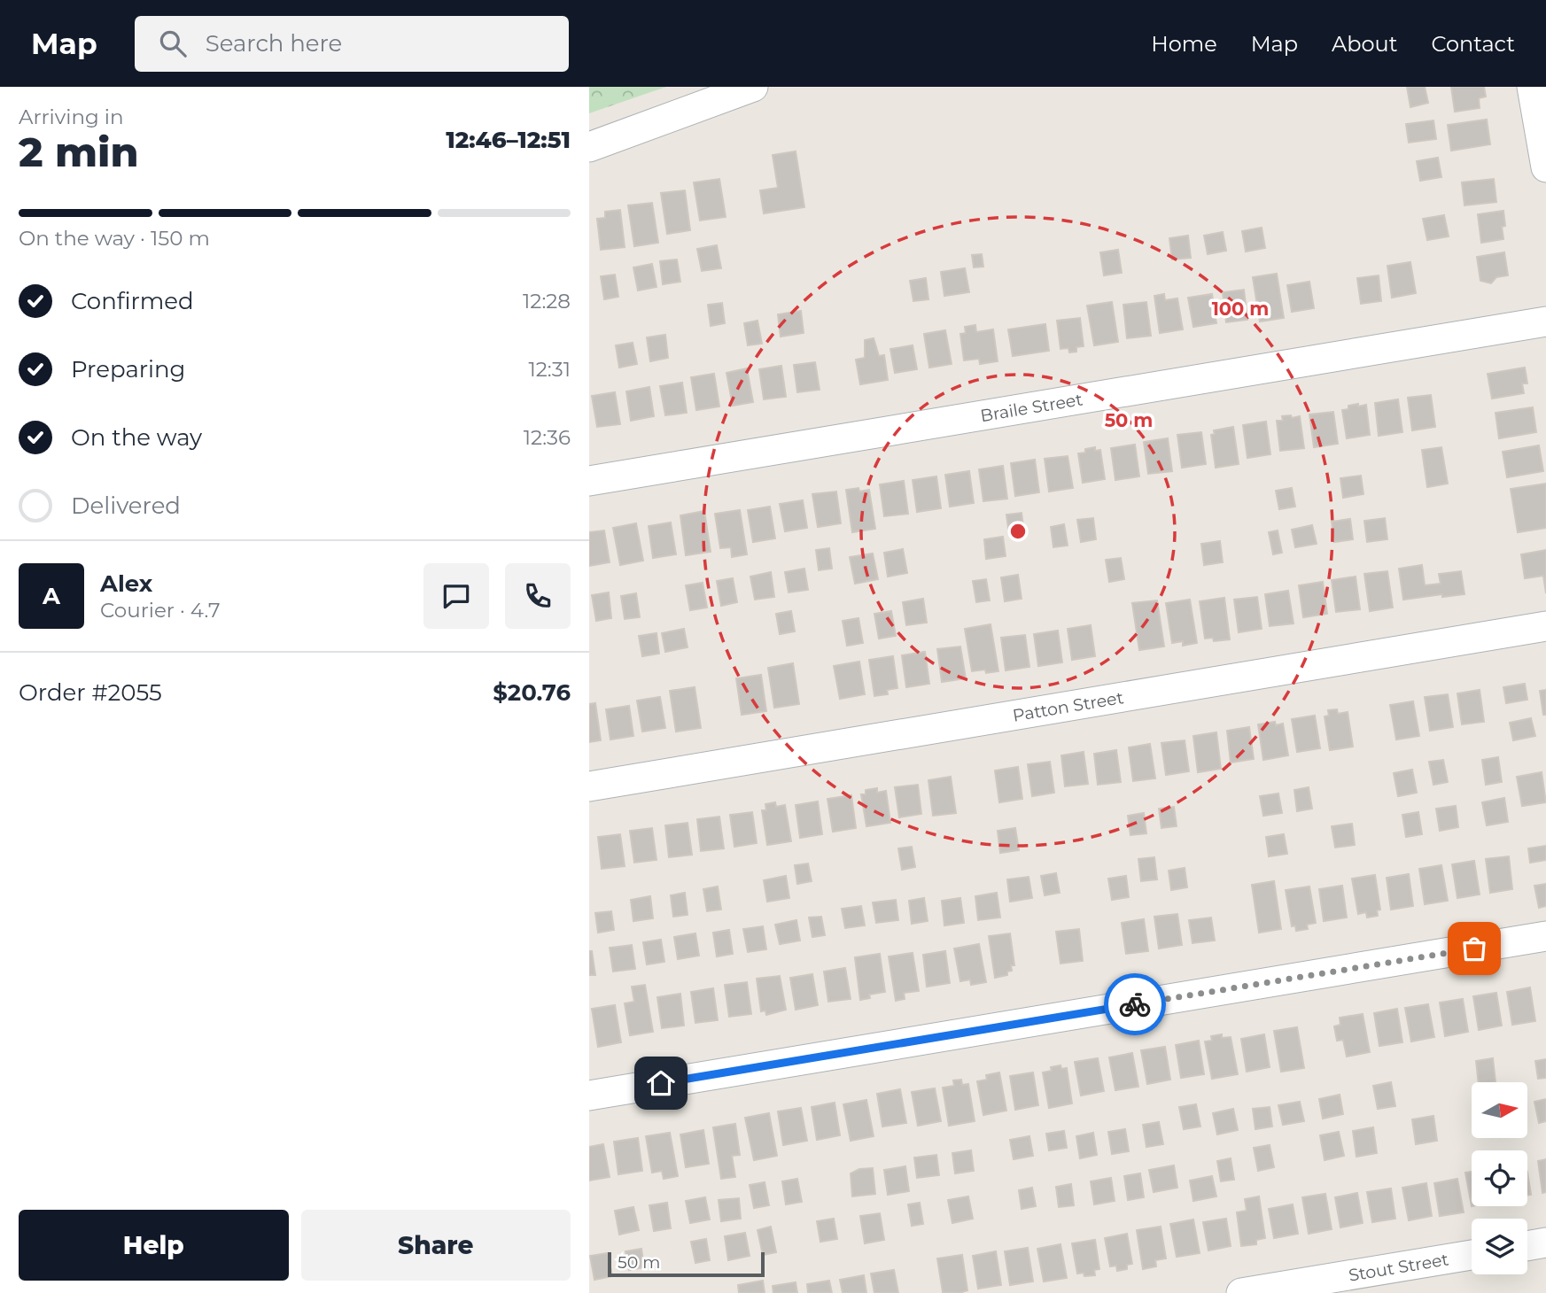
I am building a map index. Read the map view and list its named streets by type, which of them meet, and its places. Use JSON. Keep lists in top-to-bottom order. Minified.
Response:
{"streets":{"street":["Braile Street","Patton Street","Stout Street"]},"scale_bar":"50 m","north":"right","page":{"header":"Map","search":"Search here","nav":["Home","Map","About","Contact"],"heading":["2 min","Arriving in","12:46–12:51"],"panel":["Alex","Courier · 4.7","Order #2055","$20.76"],"bar":"On the way · 150 m","list":[["Confirmed","12:28"],["Preparing","12:31"],["On the way","12:36"],"Delivered"],"round":"A","buttons":["Help","Share"],"scale":"50 m"},"rings":["100 m","50 m"]}
